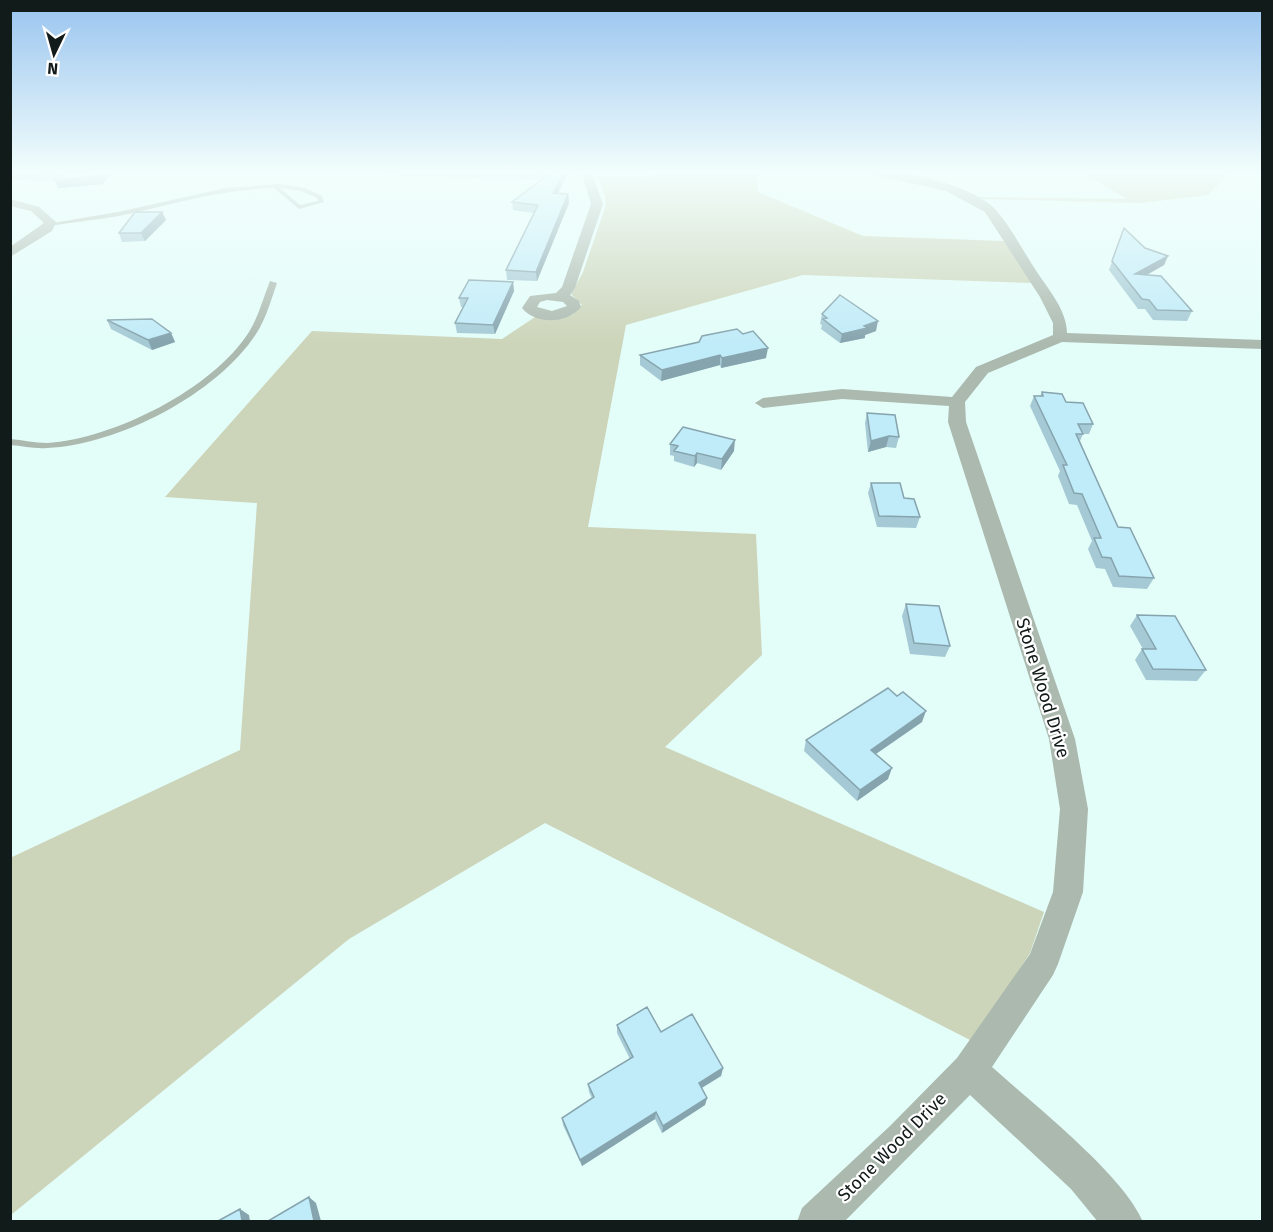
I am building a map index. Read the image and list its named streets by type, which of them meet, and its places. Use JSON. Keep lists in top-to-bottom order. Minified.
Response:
{"streets":{"street":["Stone Wood Drive"]},"north":"bottom"}
